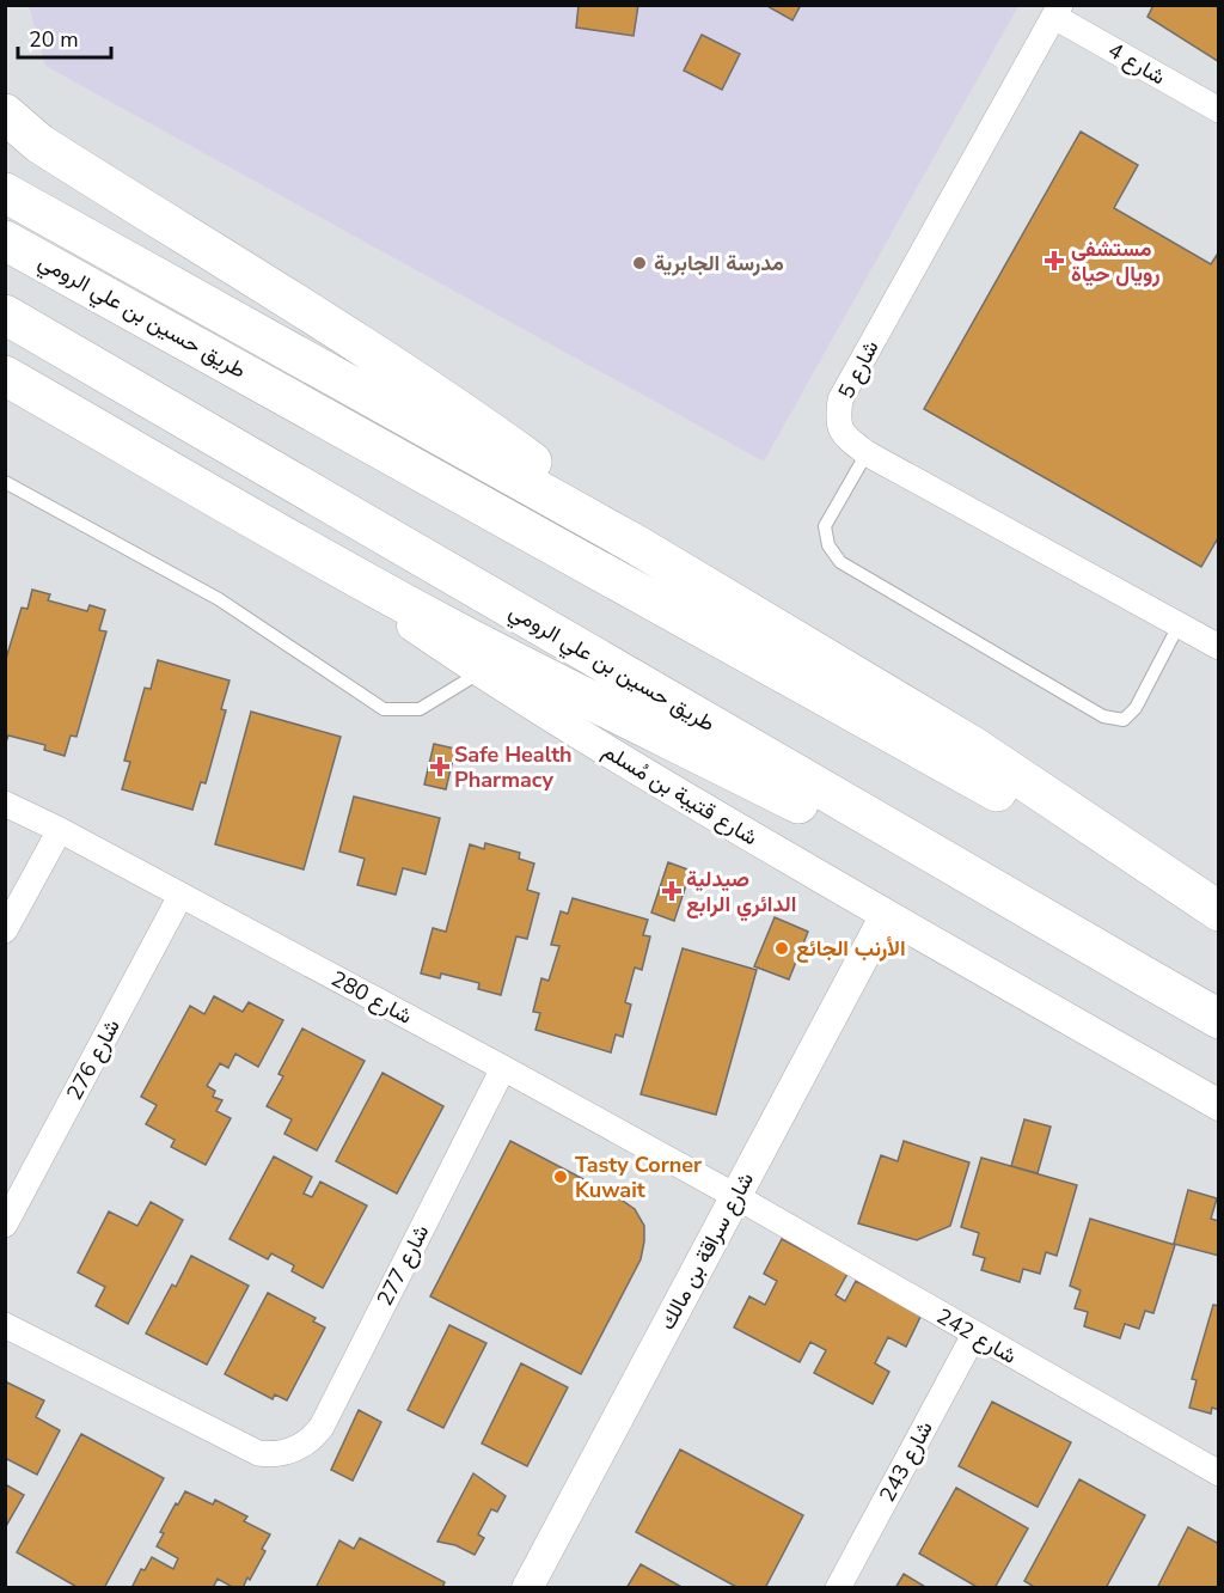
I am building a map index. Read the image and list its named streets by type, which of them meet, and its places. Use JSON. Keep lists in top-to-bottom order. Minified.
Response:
{"streets":{"highway":["طريق حسين بن علي الرومي"],"street":["شارع 4","شارع 5","شارع قتيبة بن مُسلم","شارع 280","شارع 276","شارع سراقة بن مالك","شارع 277","شارع 242","شارع 243"]},"crossings":[["شارع 4","شارع 5"],["شارع قتيبة بن مُسلم","شارع سراقة بن مالك"],["شارع 280","شارع 276"],["شارع 280","شارع سراقة بن مالك"],["شارع 280","شارع 277"],["شارع 280","شارع 242"],["شارع سراقة بن مالك","شارع 242"],["شارع 242","شارع 243"]],"places":{"health":["مستشفى رويال حياة","Safe Health Pharmacy","صيدلية الدائري الرابع"],"other":["مدرسة الجابرية","الأرنب الجائع","Tasty Corner Kuwait"]},"scale_bar":"20 m"}
